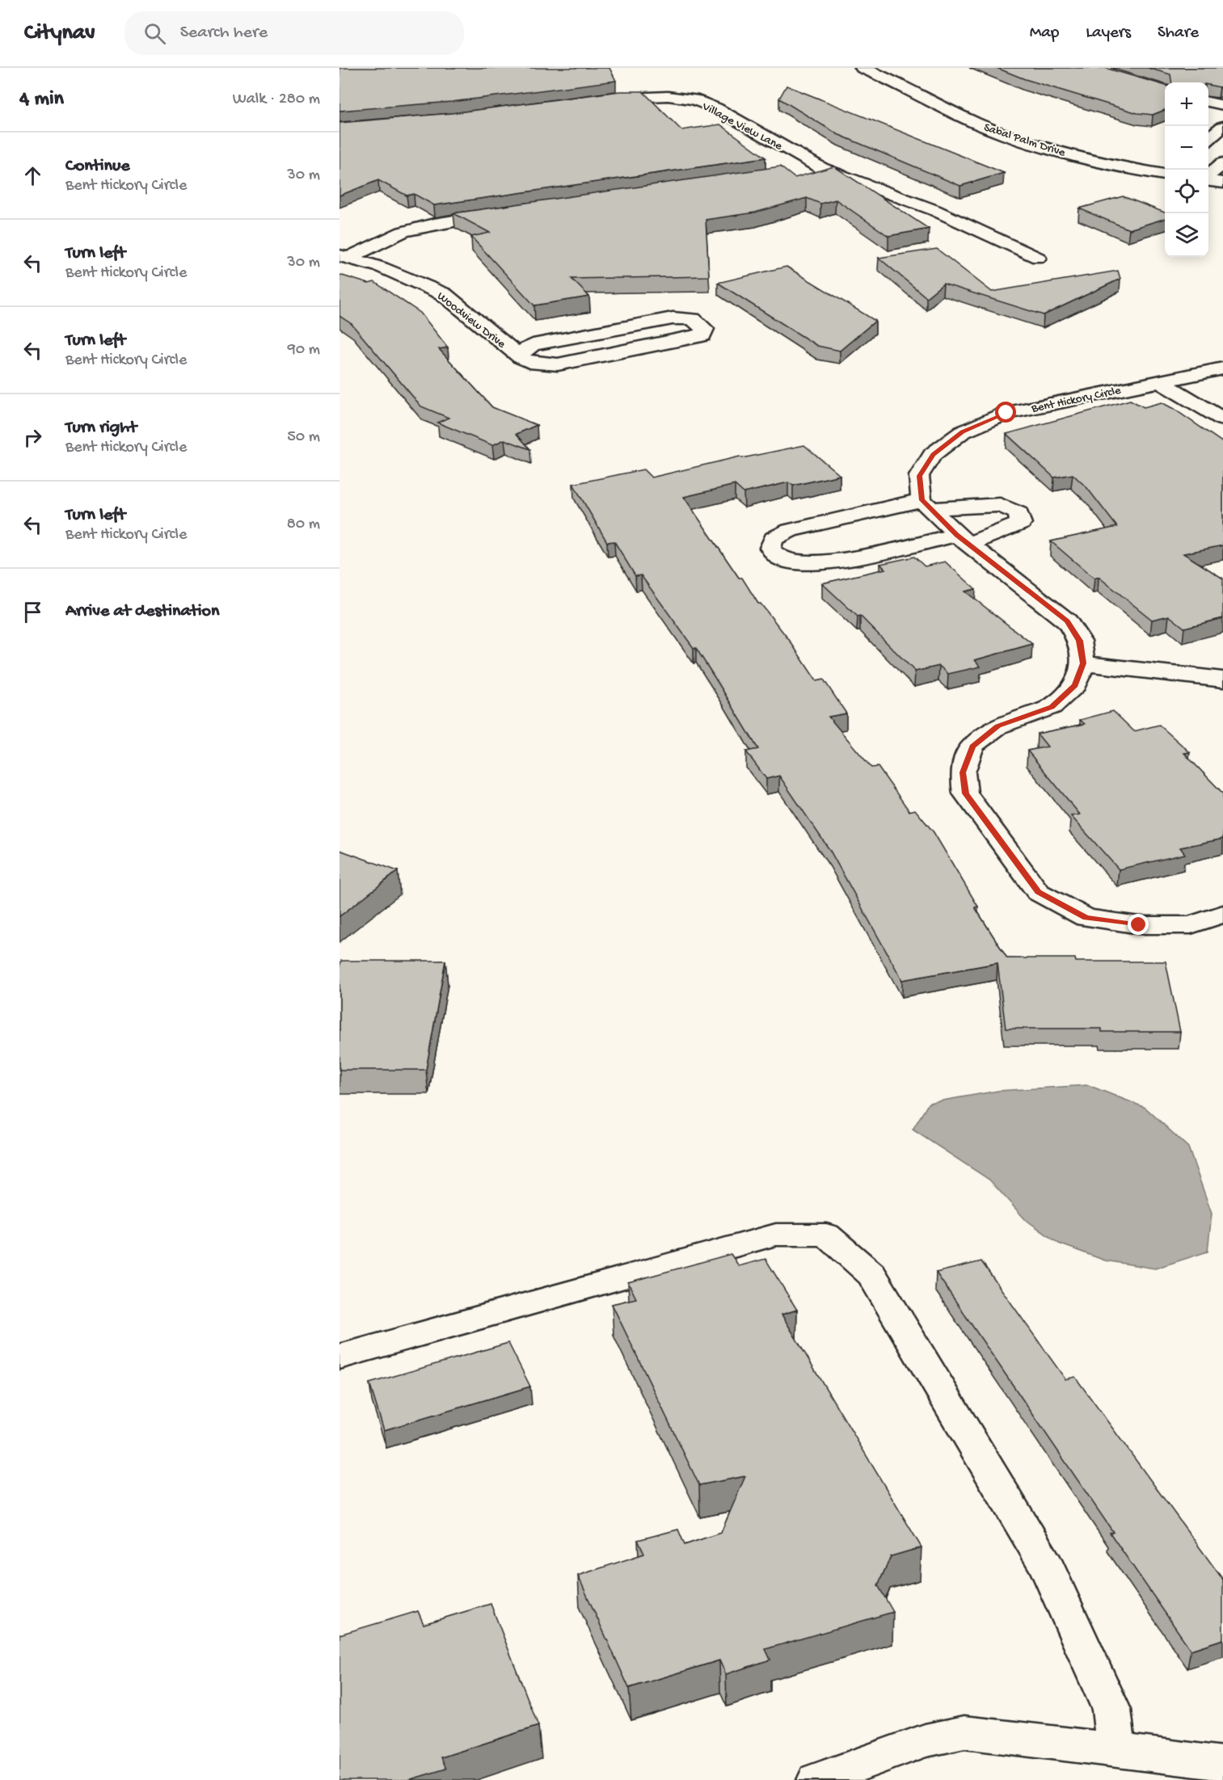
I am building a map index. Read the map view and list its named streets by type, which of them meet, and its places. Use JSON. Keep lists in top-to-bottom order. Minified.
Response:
{"streets":{"street":["Village View Lane","Sabal Palm Drive","Woodview Drive","Bent Hickory Circle"]},"page":{"header":"Citynav","search":"Search here","nav":["Map","Layers","Share"],"heading":["4 min","Walk · 280 m"],"map_buttons":["+","−"],"list":[["Continue","Bent Hickory Circle","30 m"],["Turn left","Bent Hickory Circle","30 m"],["Turn left","Bent Hickory Circle","90 m"],["Turn right","Bent Hickory Circle","50 m"],["Turn left","Bent Hickory Circle","80 m"],"Arrive at destination"]}}
